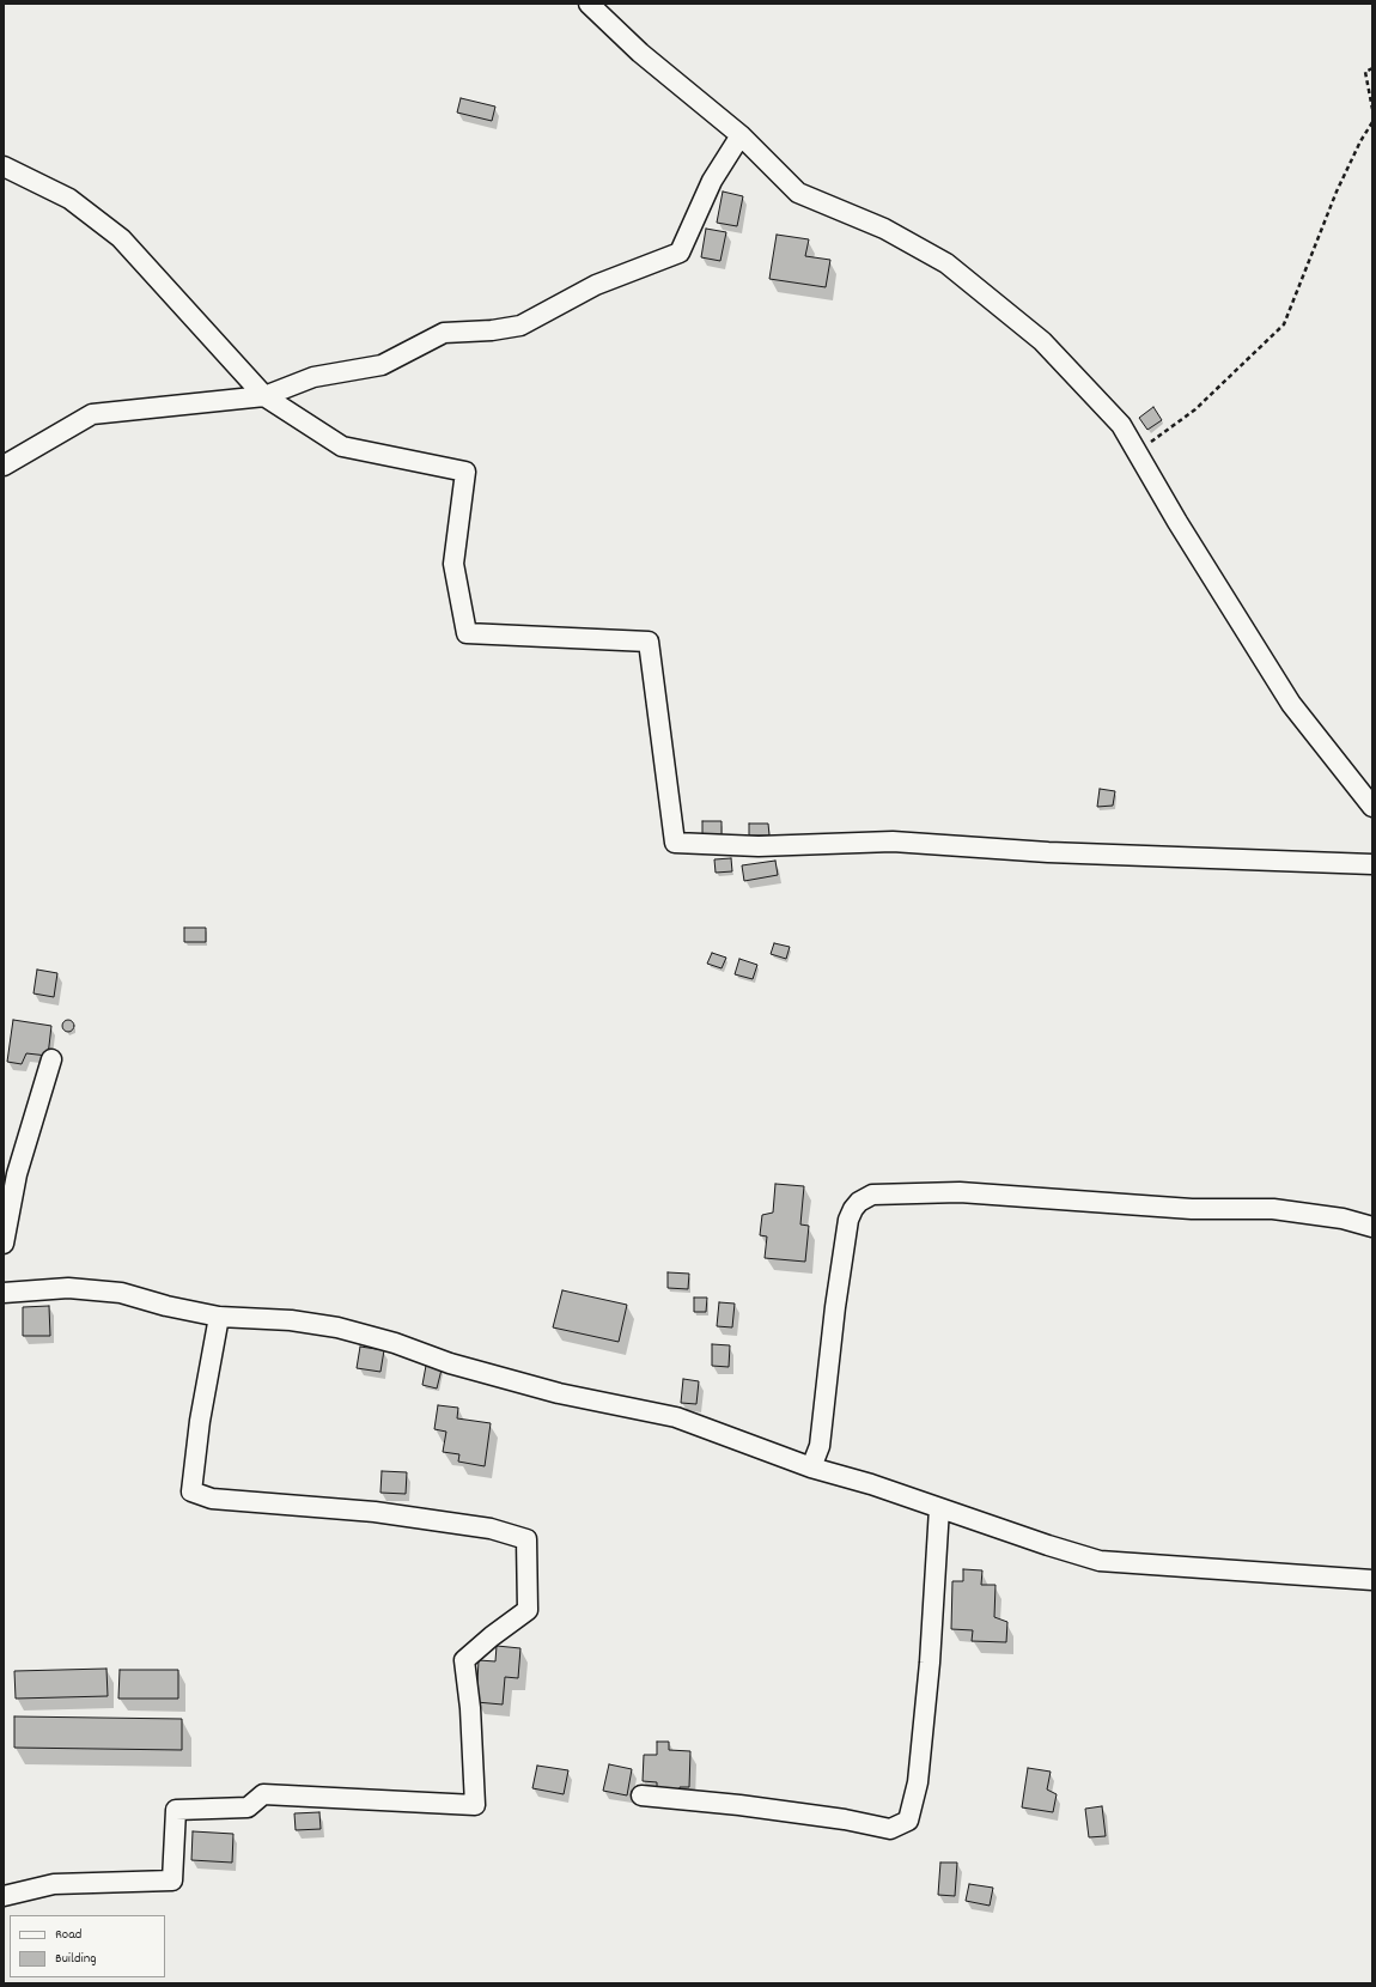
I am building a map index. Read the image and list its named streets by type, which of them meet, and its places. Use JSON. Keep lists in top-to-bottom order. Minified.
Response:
{"legend":["Road","Building"]}
